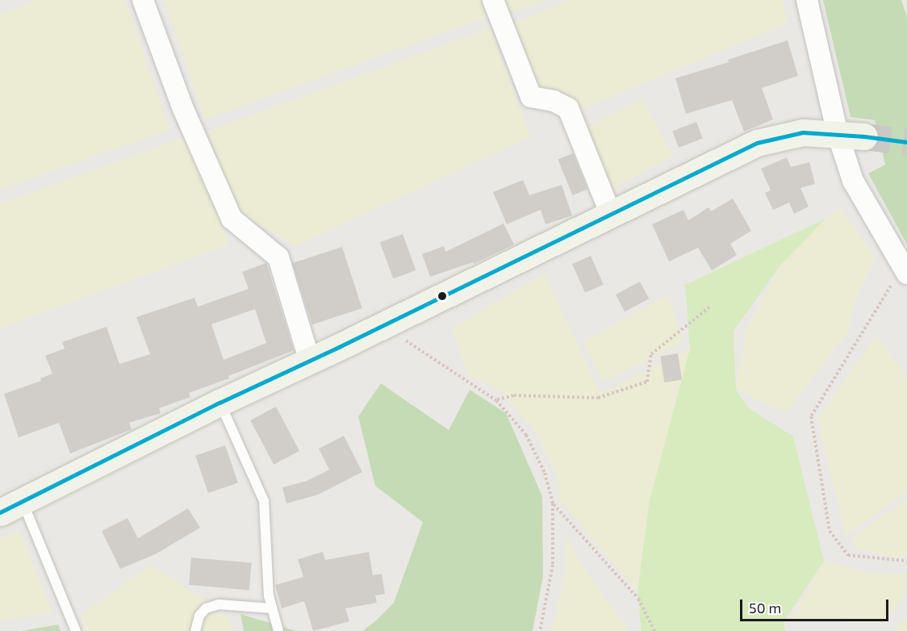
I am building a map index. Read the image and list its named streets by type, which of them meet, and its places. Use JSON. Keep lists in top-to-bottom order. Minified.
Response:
{"scale_bar":"50 m"}
